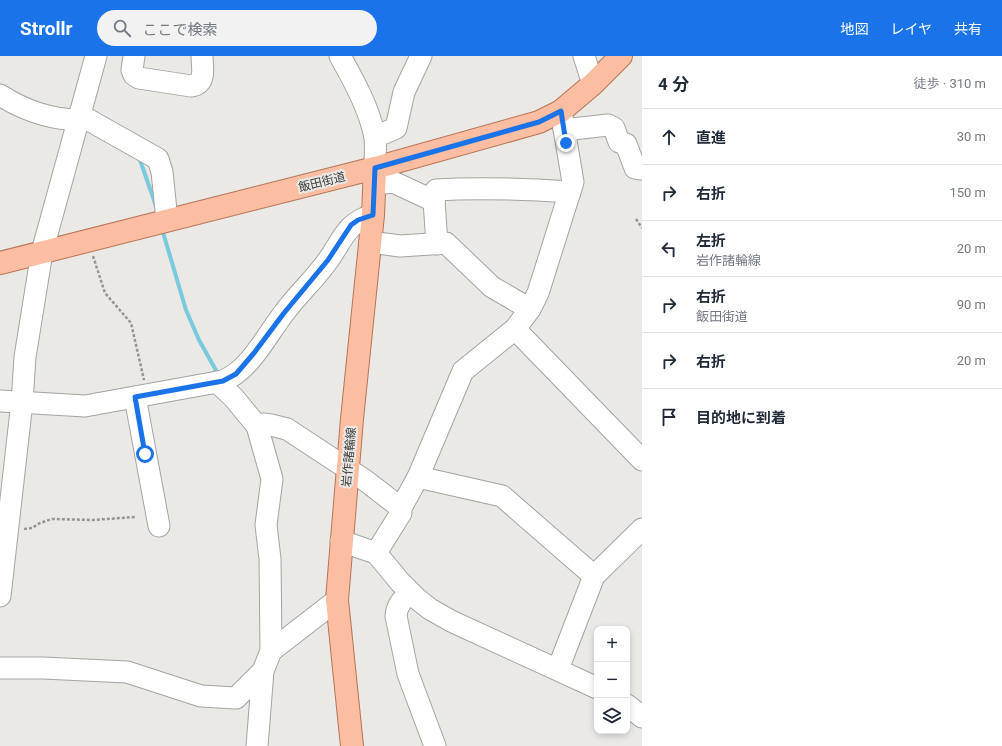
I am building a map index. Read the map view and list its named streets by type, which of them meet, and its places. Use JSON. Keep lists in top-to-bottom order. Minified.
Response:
{"streets":{"main road":["飯田街道","岩作諸輪線"]},"crossings":[["飯田街道","岩作諸輪線"]],"page":{"header":"Strollr","search":"ここで検索","nav":["地図","レイヤ","共有"],"heading":["4 分","徒歩 · 310 m"],"list":[["直進","30 m"],["右折","150 m"],["左折","岩作諸輪線","20 m"],["右折","飯田街道","90 m"],["右折","20 m"],"目的地に到着"],"map_buttons":["+","−"]}}
